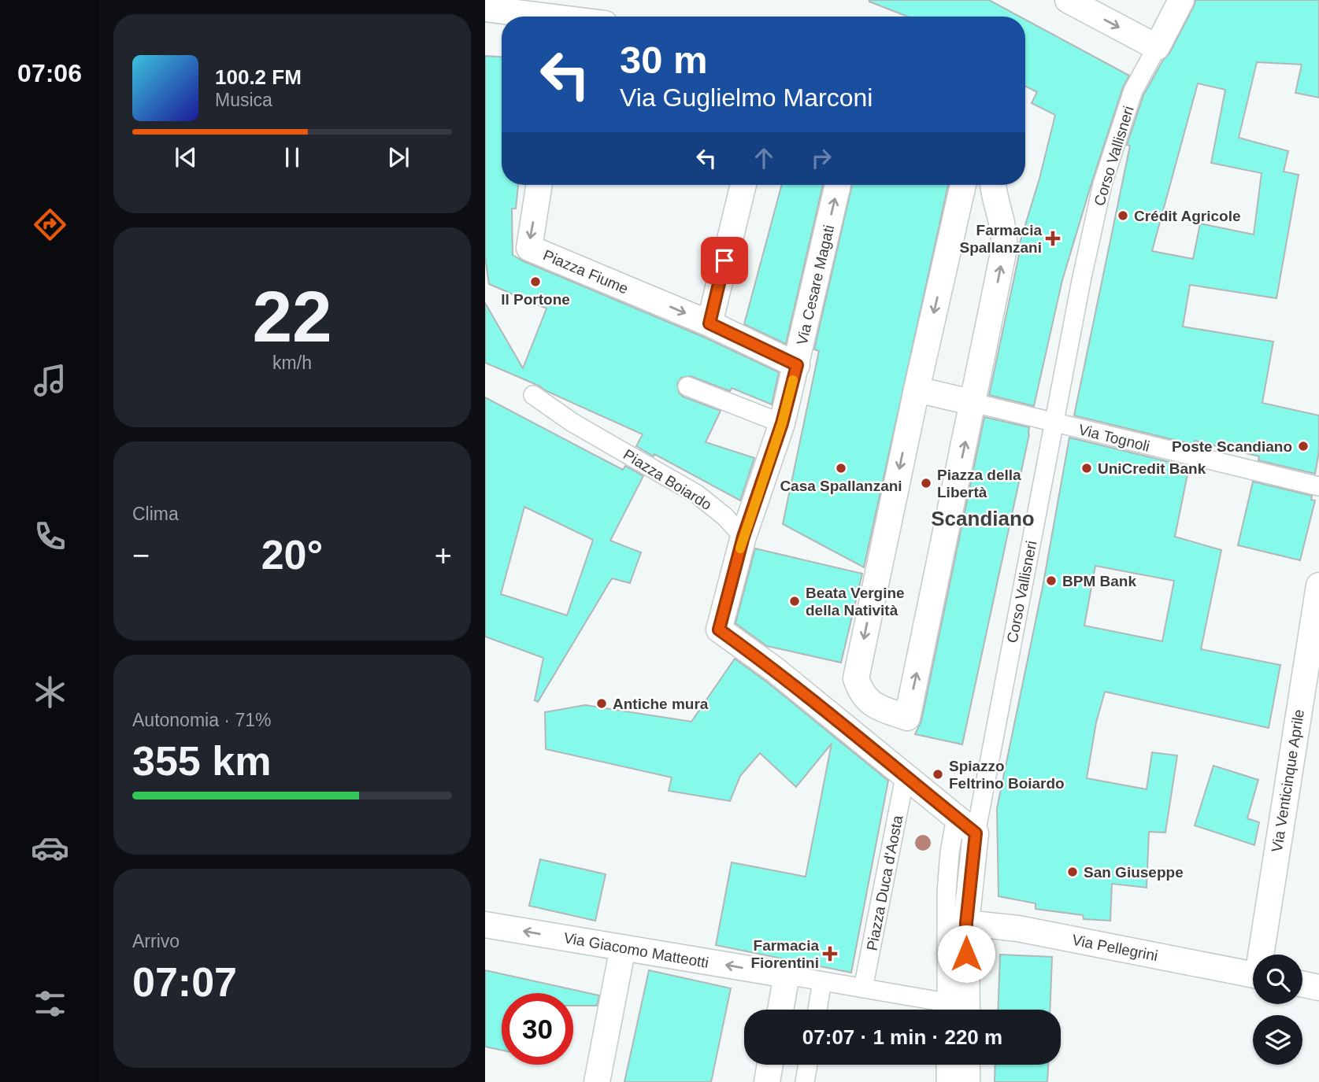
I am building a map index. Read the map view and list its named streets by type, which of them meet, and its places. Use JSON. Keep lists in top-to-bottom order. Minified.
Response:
{"streets":{"street":["Corso Vallisneri","Piazza Fiume","Via Cesare Magati","Via Tognoli","Piazza Boiardo","Via Venticinque Aprile","Piazza Duca d'Aosta","Via Pellegrini","Via Giacomo Matteotti"]},"crossings":[["Corso Vallisneri","Via Tognoli"],["Corso Vallisneri","Via Pellegrini"],["Piazza Fiume","Via Cesare Magati"],["Via Cesare Magati","Piazza Boiardo"]],"one_way":["Piazza Fiume","Via Giacomo Matteotti"],"districts":["Scandiano"],"places":{"other":["Crédit Agricole","Il Portone","Poste Scandiano","Casa Spallanzani","UniCredit Bank","Piazza della Libertà","BPM Bank","Beata Vergine della Natività","Antiche mura","Spiazzo Feltrino Boiardo","San Giuseppe"],"health":["Farmacia Spallanzani","Farmacia Fiorentini"]},"page":{"tabs":"07:06","turn":["30 m","Via Guglielmo Marconi"],"song":["100.2 FM","Musica"],"tile":[["22","km/h"],"Clima",["Autonomia · 71%","355 km"],["Arrivo","07:07"]],"heat":["−","20°","+"],"limit":"30","trip":"07:07 · 1 min · 220 m"}}
